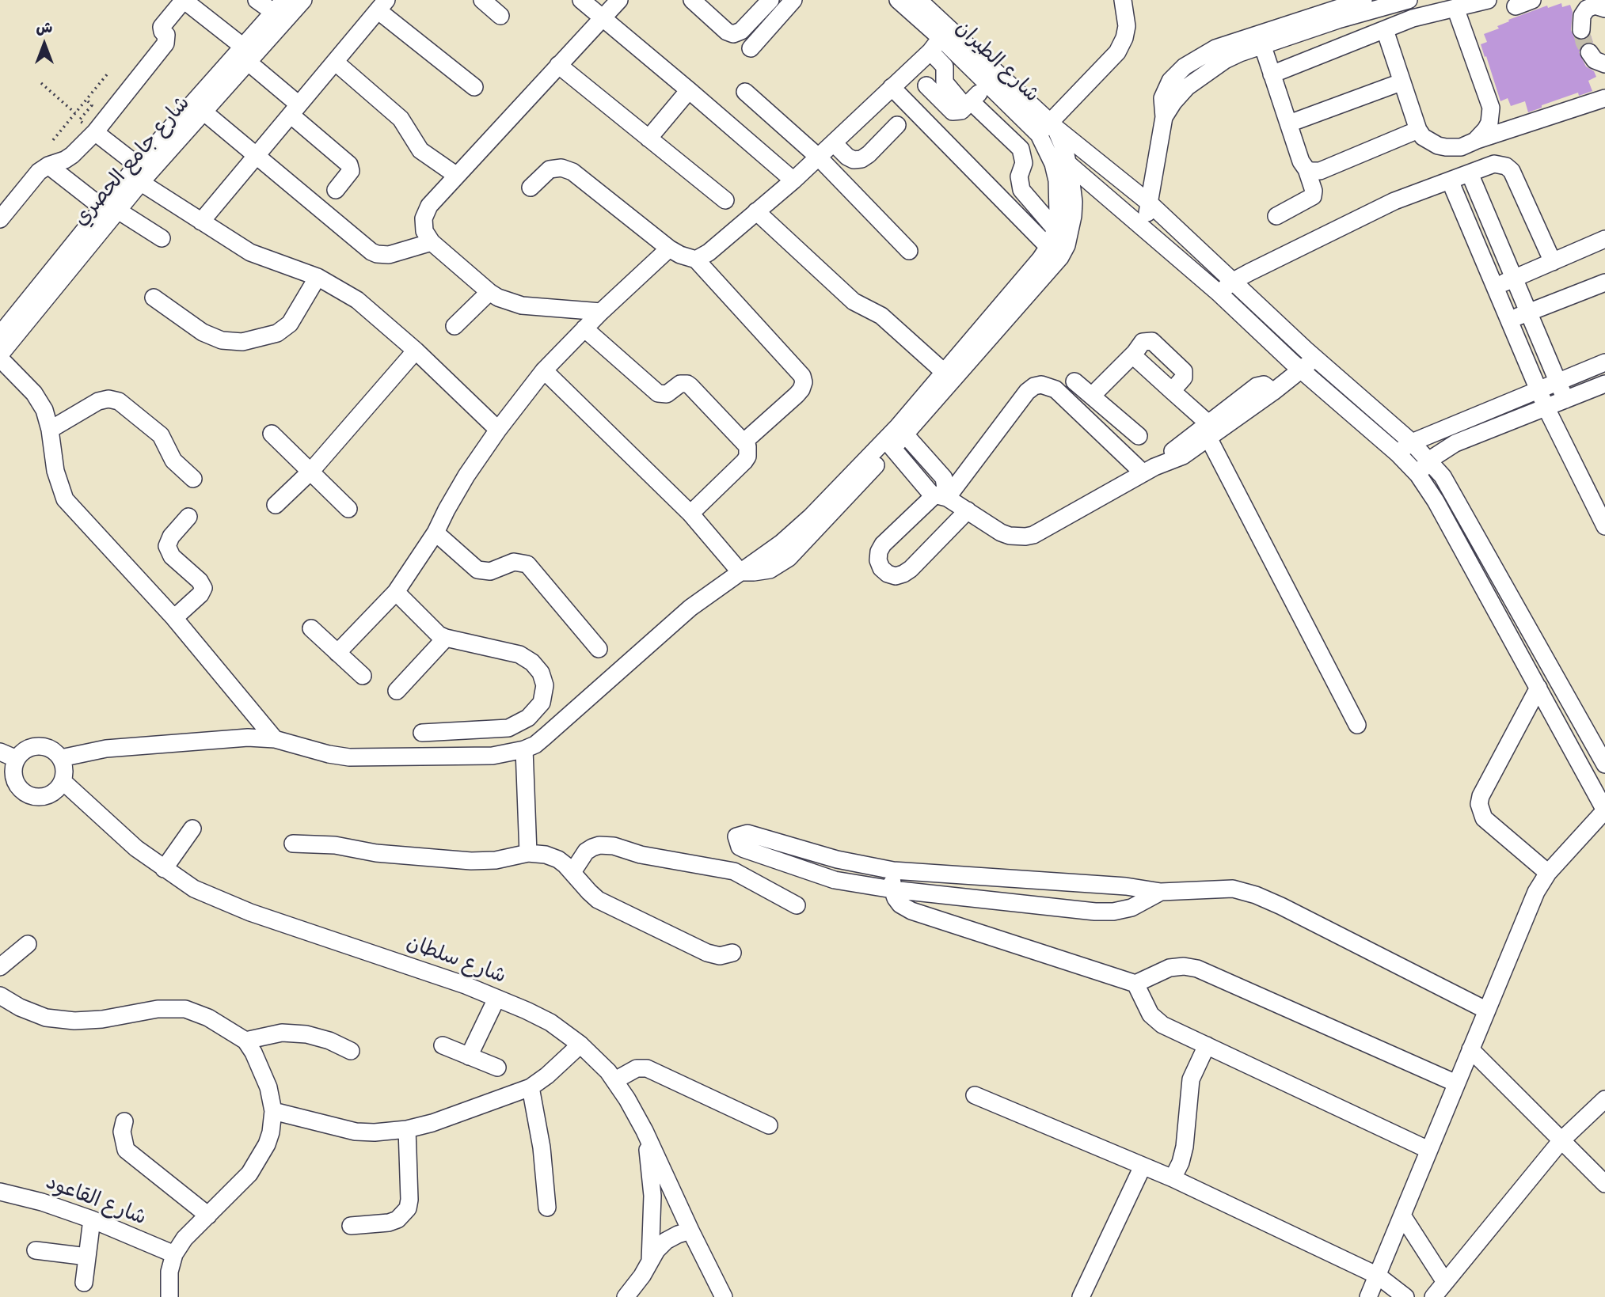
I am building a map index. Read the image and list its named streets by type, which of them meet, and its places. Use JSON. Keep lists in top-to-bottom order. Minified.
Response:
{"streets":{"street":["شارع الطيران","شارع جامع الحصري","شارع سلطان","شارع القاعود"]},"north":"top"}
